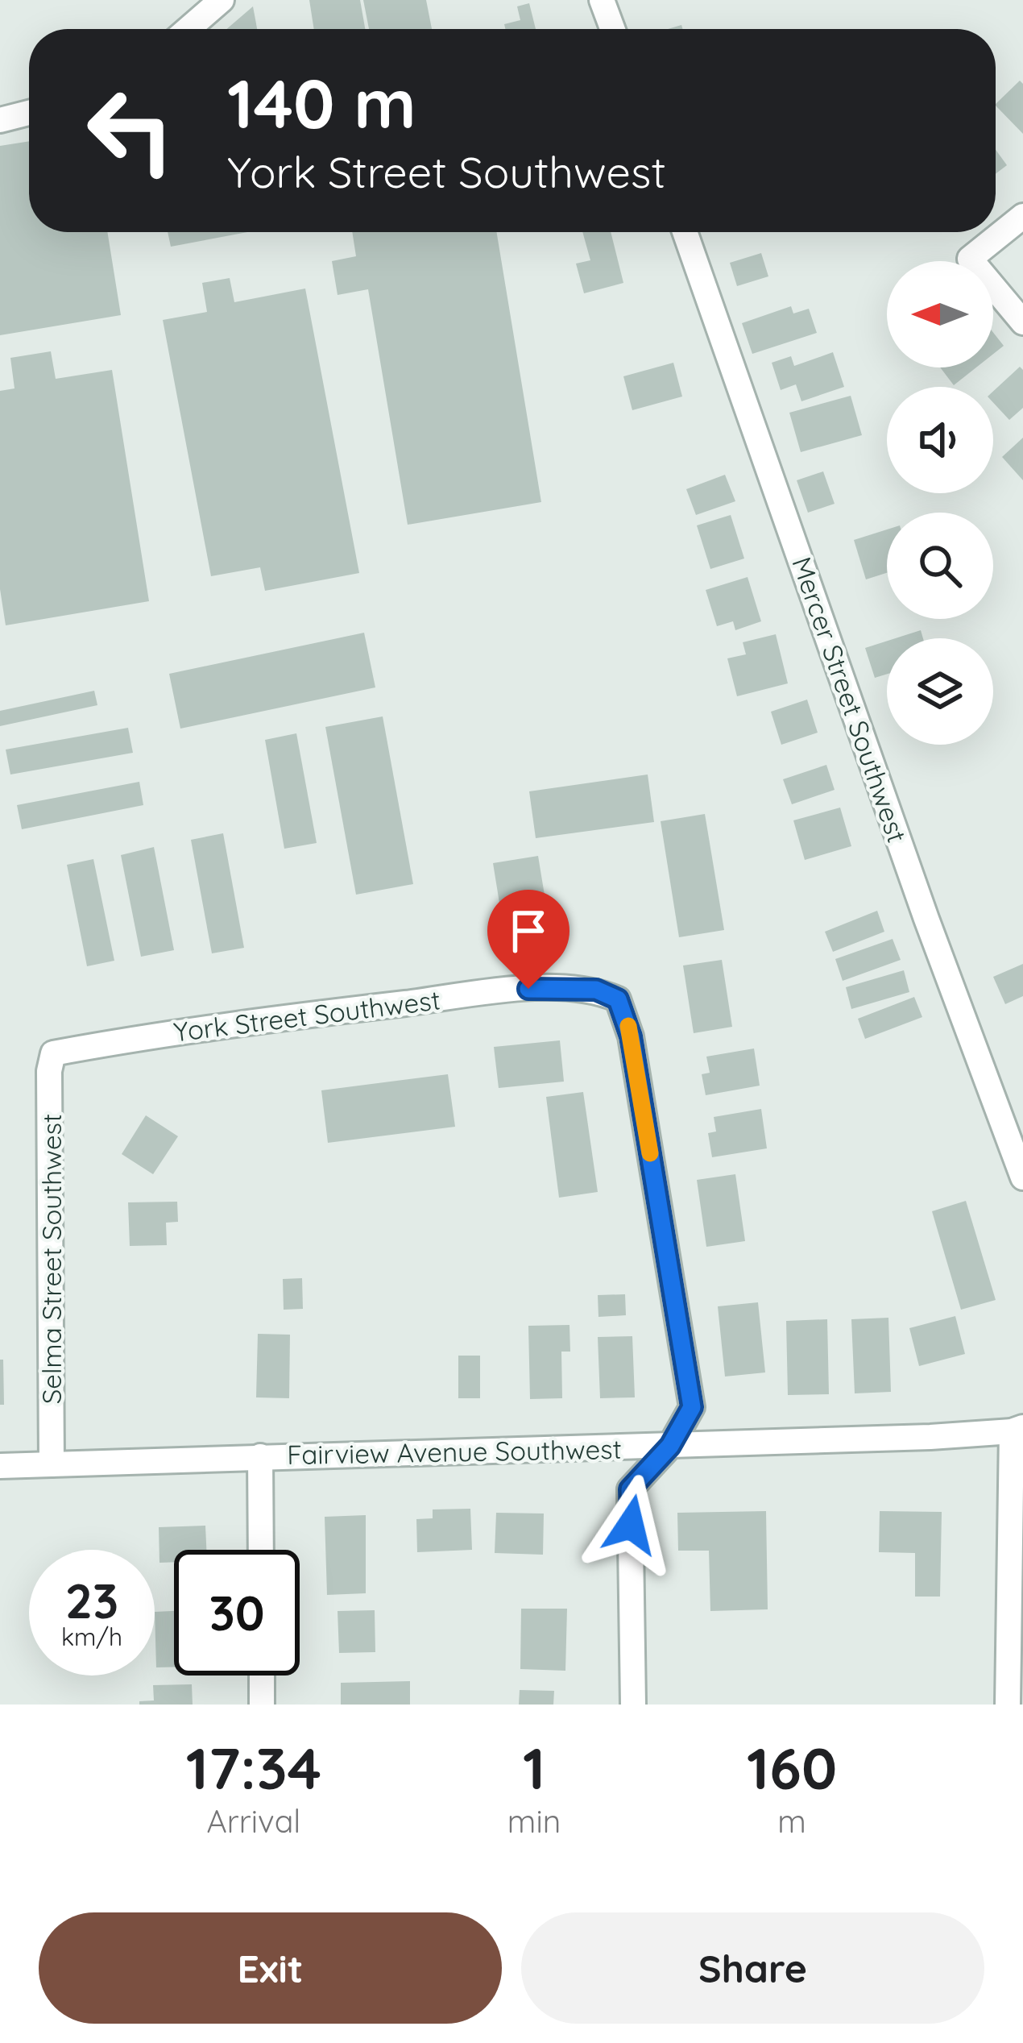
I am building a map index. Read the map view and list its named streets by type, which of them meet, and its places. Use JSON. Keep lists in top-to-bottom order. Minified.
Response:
{"streets":{"street":["Mercer Street Southwest","York Street Southwest","Selma Street Southwest","Fairview Avenue Southwest"]},"crossings":[["York Street Southwest","Selma Street Southwest"],["York Street Southwest","Fairview Avenue Southwest"],["Selma Street Southwest","Fairview Avenue Southwest"]],"north":"left","page":{"turn":["140 m","York Street Southwest"],"speed":"23 km/h","limit":"30","eta":["17:34","Arrival","1","min","160","m"],"buttons":["Exit","Share"]}}
